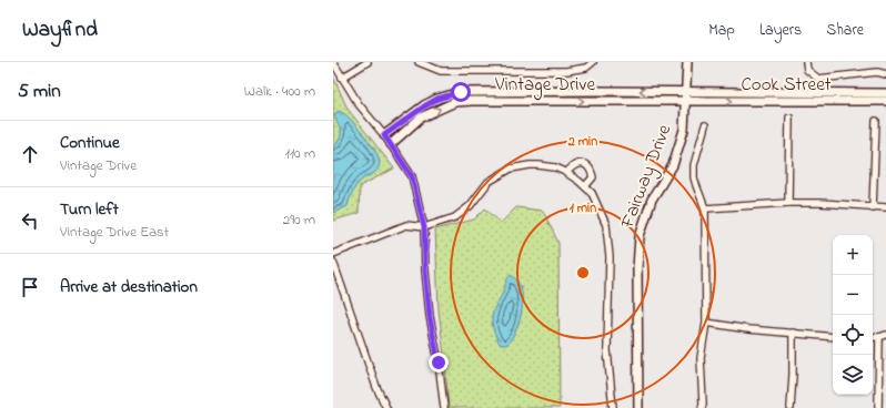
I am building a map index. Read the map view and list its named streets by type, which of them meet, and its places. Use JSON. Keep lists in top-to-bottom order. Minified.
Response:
{"streets":{"street":["Vintage Drive","Cook Street","Fairway Drive"]},"crossings":[["Vintage Drive","Cook Street"],["Vintage Drive","Fairway Drive"],["Cook Street","Fairway Drive"]],"page":{"header":"Wayfind","nav":["Map","Layers","Share"],"heading":["5 min","Walk · 400 m"],"list":[["Continue","Vintage Drive","110 m"],["Turn left","Vintage Drive East","290 m"],"Arrive at destination"],"map_buttons":["+","−"]},"rings":["2 min","1 min"]}
